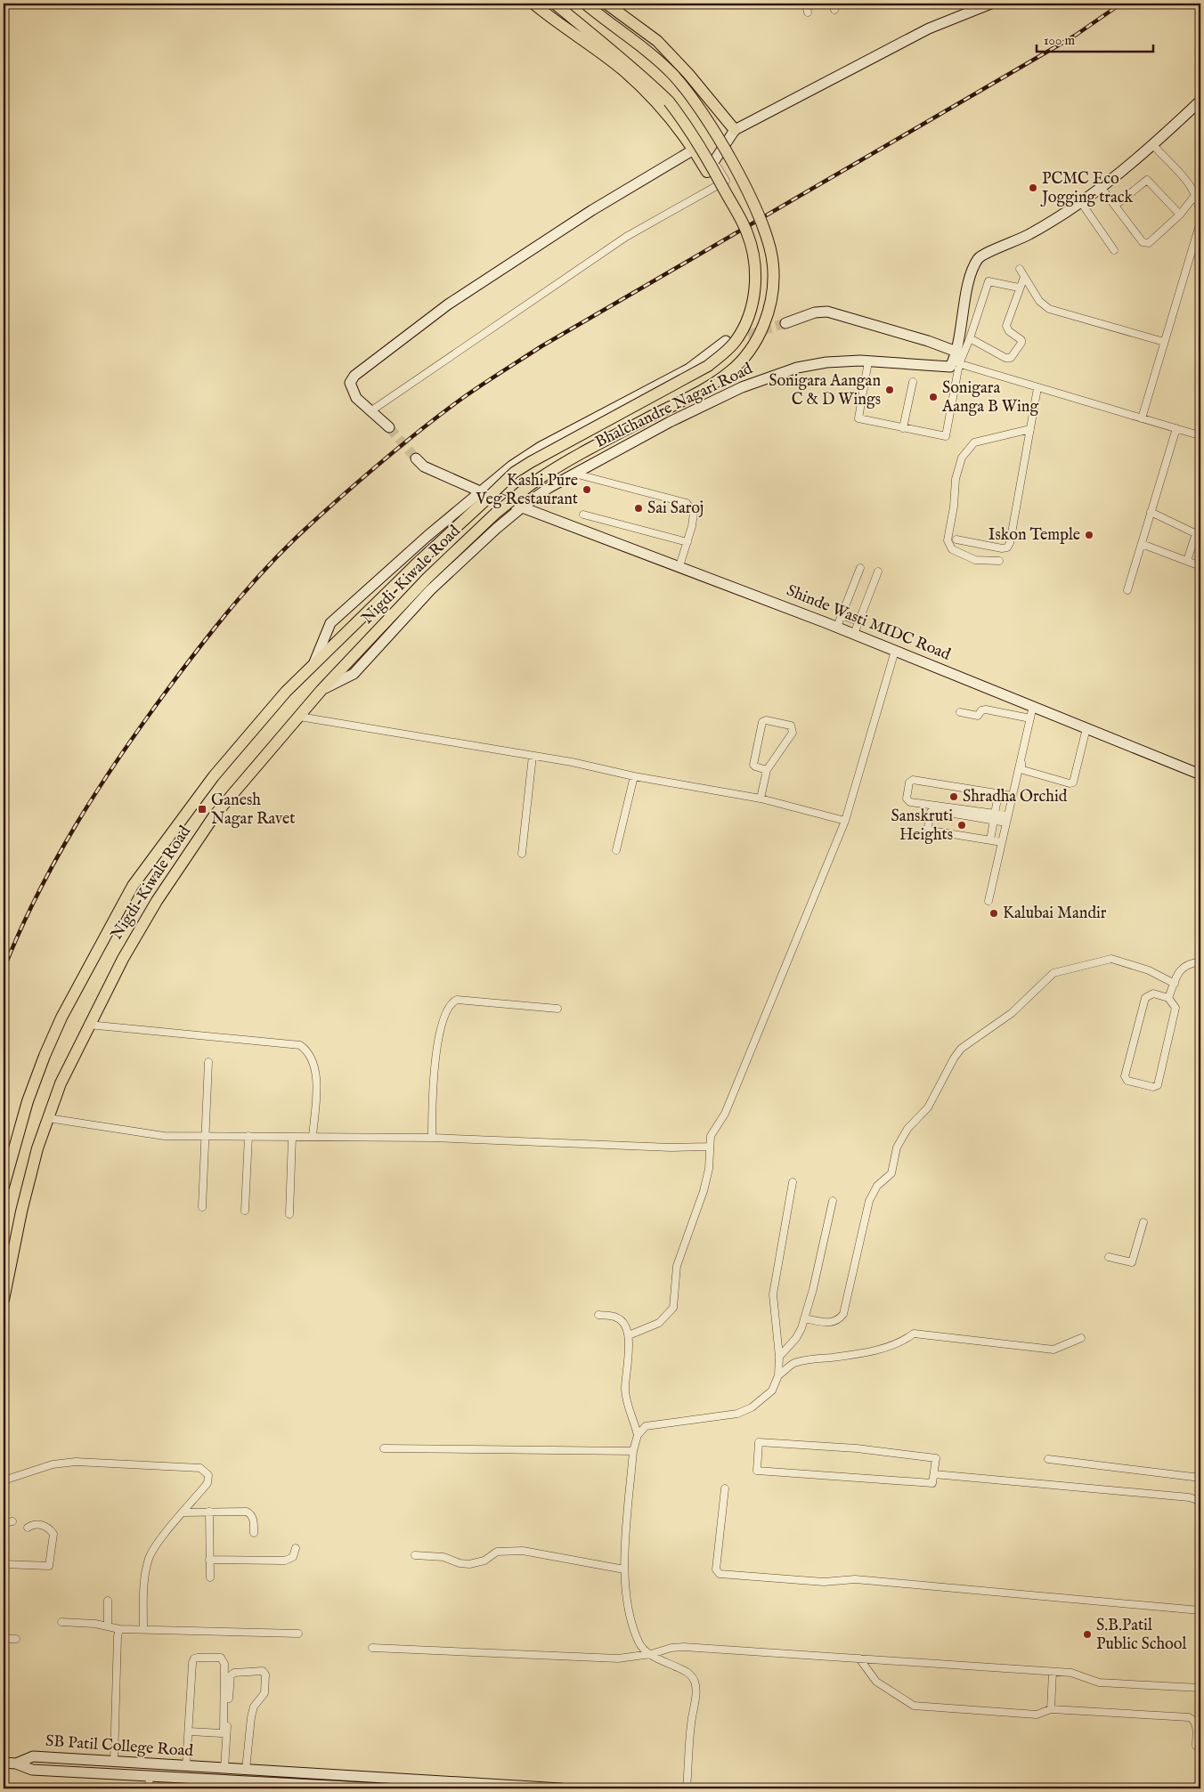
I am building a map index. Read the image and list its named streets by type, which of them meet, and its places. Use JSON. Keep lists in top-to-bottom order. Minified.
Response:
{"streets":{"main road":["Nigdi-Kiwale Road"],"street":["Bhalchandre Nagari Road","Shinde Wasti MIDC Road","SB Patil College Road"]},"crossings":[["Bhalchandre Nagari Road","Nigdi-Kiwale Road"],["Bhalchandre Nagari Road","Shinde Wasti MIDC Road"]],"places":{"other":["PCMC Eco Jogging track","Sonigara Aangan C & D Wings","Sonigara Aanga B Wing","Kashi Pure Veg Restaurant","Sai Saroj","Iskon Temple","Shradha Orchid","Sanskruti Heights","Kalubai Mandir","S.B.Patil Public School"],"transit":["Ganesh Nagar Ravet"]},"scale_bar":"100 m"}
